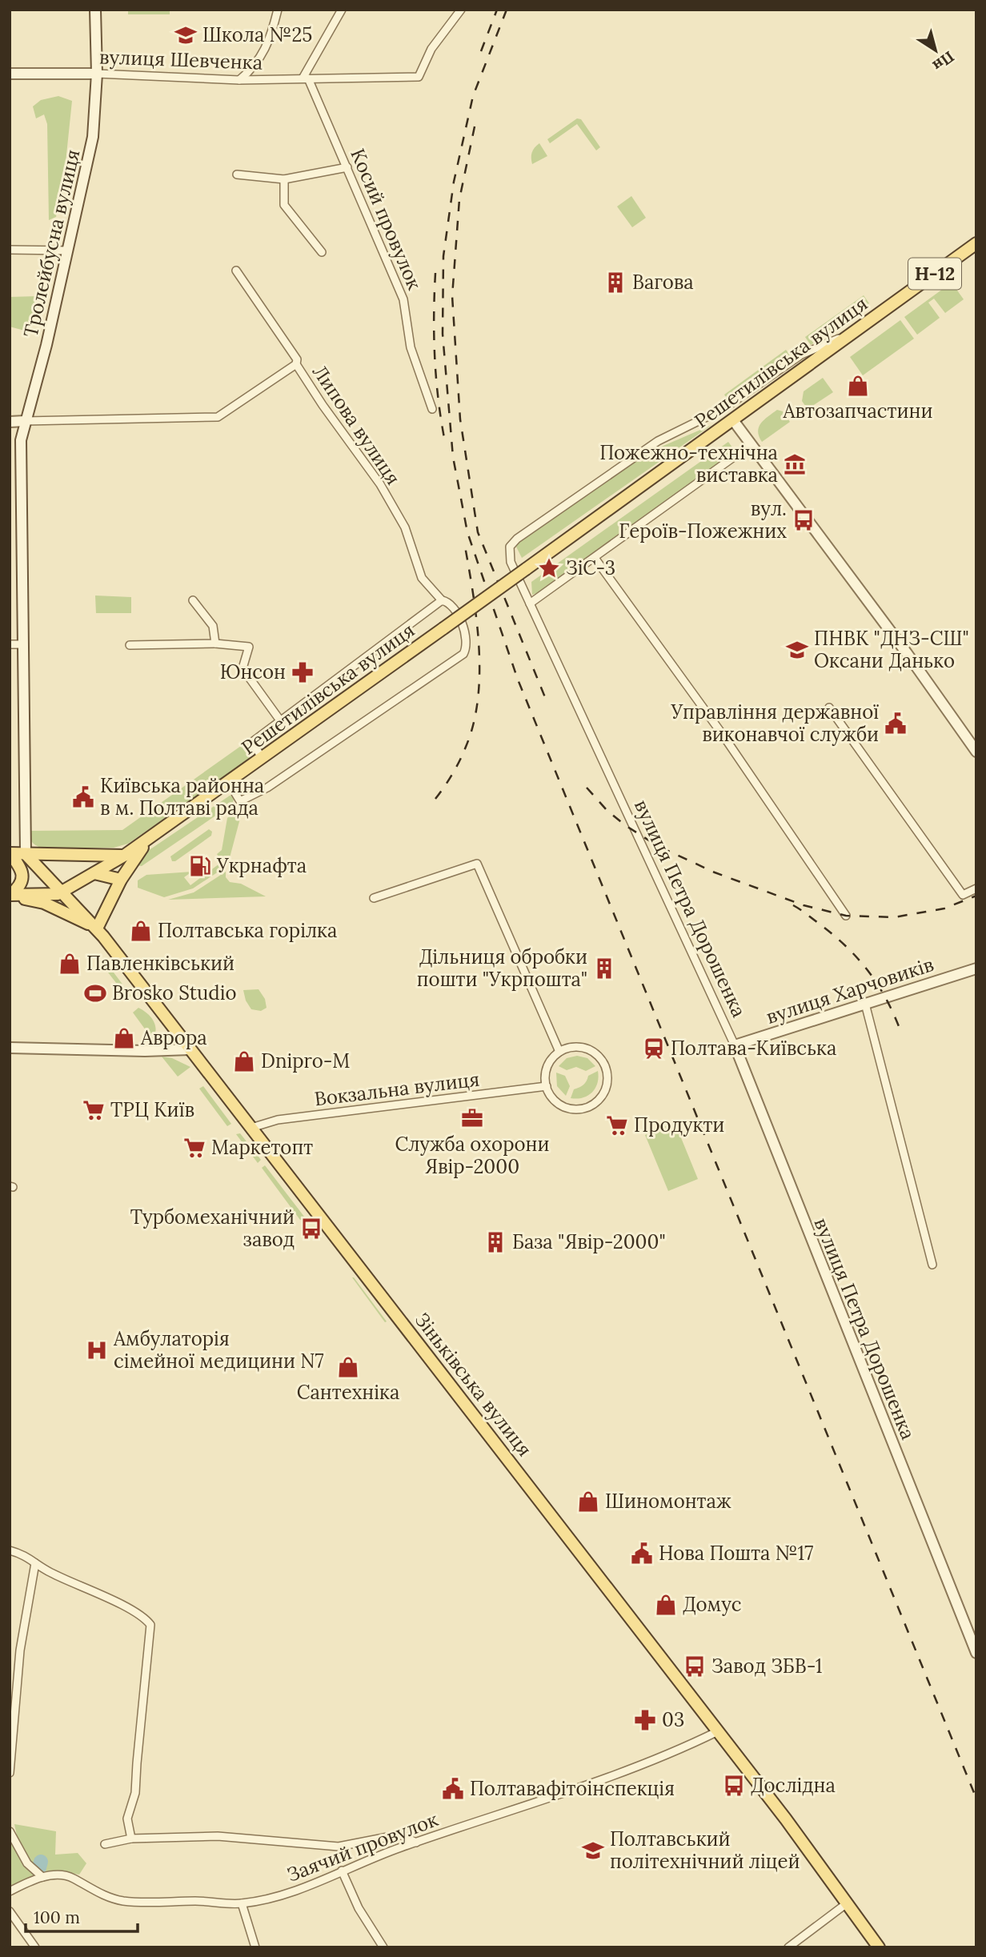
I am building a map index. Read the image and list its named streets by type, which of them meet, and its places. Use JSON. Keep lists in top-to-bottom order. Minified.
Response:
{"streets":{"main road":["Н-12","Решетилівська вулиця","Зіньківська вулиця"],"street":["вулиця Шевченка","Косий провулок","Тролейбусна вулиця","Липова вулиця","вулиця Петра Дорошенка","вулиця Харчовиків","Вокзальна вулиця","Заячий провулок"]},"crossings":[["вулиця Шевченка","Косий провулок"],["вулиця Шевченка","Тролейбусна вулиця"],["Тролейбусна вулиця","Зіньківська вулиця"],["Решетилівська вулиця","Липова вулиця"],["Решетилівська вулиця","Зіньківська вулиця"],["вулиця Петра Дорошенка","вулиця Харчовиків"],["Вокзальна вулиця","Зіньківська вулиця"],["Зіньківська вулиця","Заячий провулок"]],"places":{"school or university":["Школа №25","ПНВК \"ДНЗ-СШ\" Оксани Данько","Полтавський політехнічний ліцей"],"building":["Вагова","Дільниця обробки пошти \"Укрпошта\"","База \"Явір-2000\""],"shop":["Автозапчастини","Полтавська горілка","Павленківський","Аврора","Dnipro-M","Сантехніка","Шиномонтаж","Домус"],"museum":["Пожежно-технічна виставка"],"bus stop":["вул. Героїв-Пожежних","Турбомеханічний завод","Завод ЗБВ-1","Дослідна"],"place":["ЗіС-3"],"pharmacy":["Юнсон","03"],"public building":["Управління державної виконавчої служби","Київська районна в м. Полтаві рада","Нова Пошта №17","Полтавафітоінспекція"],"fuel station":["Укрнафта"],"sports":["Brosko Studio"],"station":["Полтава-Київська"],"supermarket":["ТРЦ Київ","Продукти","Маркетопт"],"office":["Служба охорони Явір-2000"],"hospital":["Амбулаторія сімейної медицини N7"]},"scale_bar":"100 m","north":"bottom right"}
